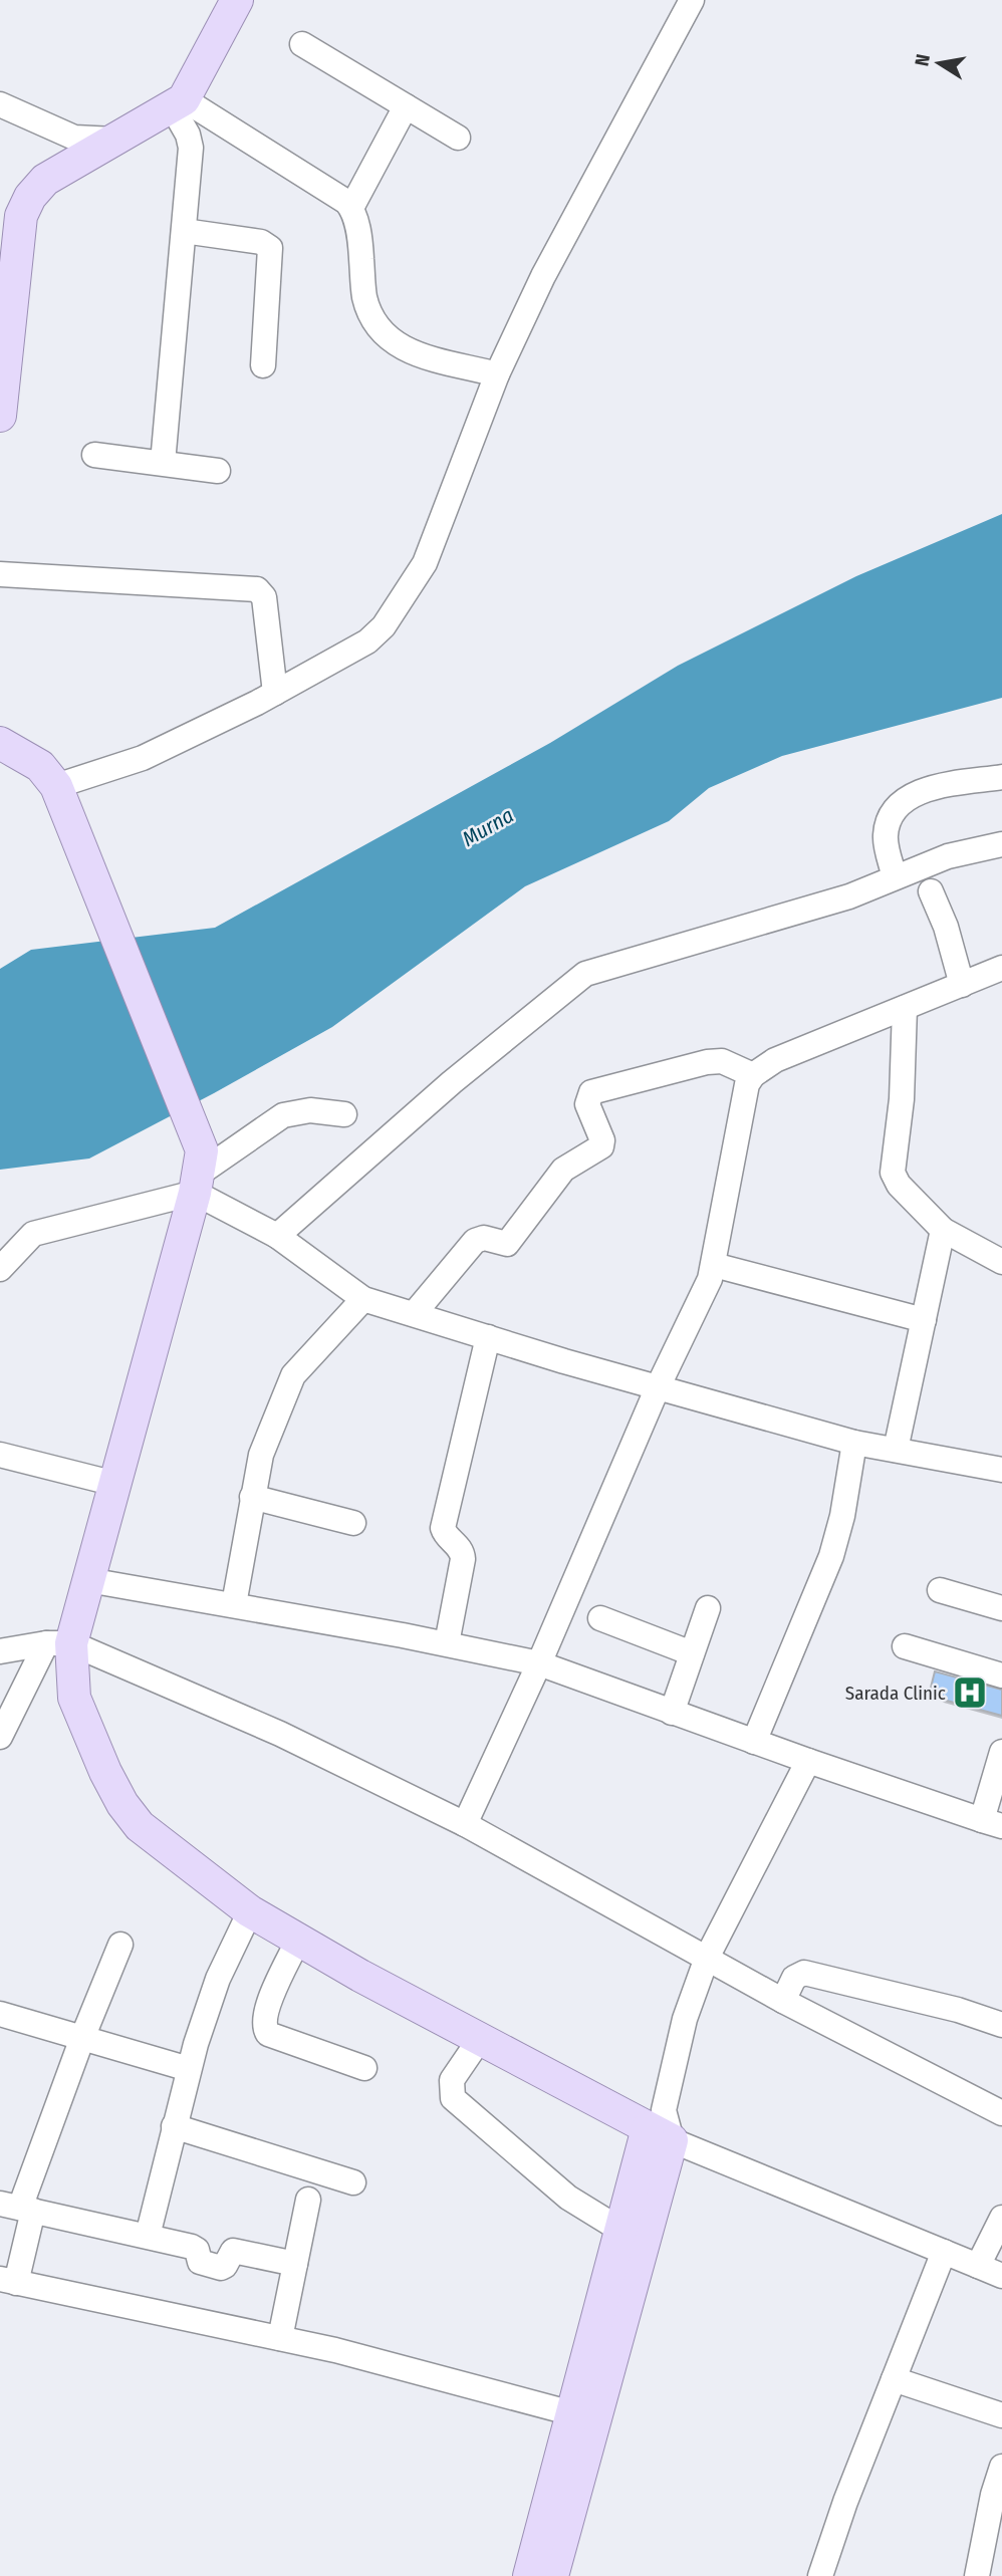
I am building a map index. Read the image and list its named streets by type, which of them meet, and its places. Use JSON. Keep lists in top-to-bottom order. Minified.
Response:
{"water":["Murna"],"places":{"hospital":["Sarada Clinic"]},"north":"left"}
